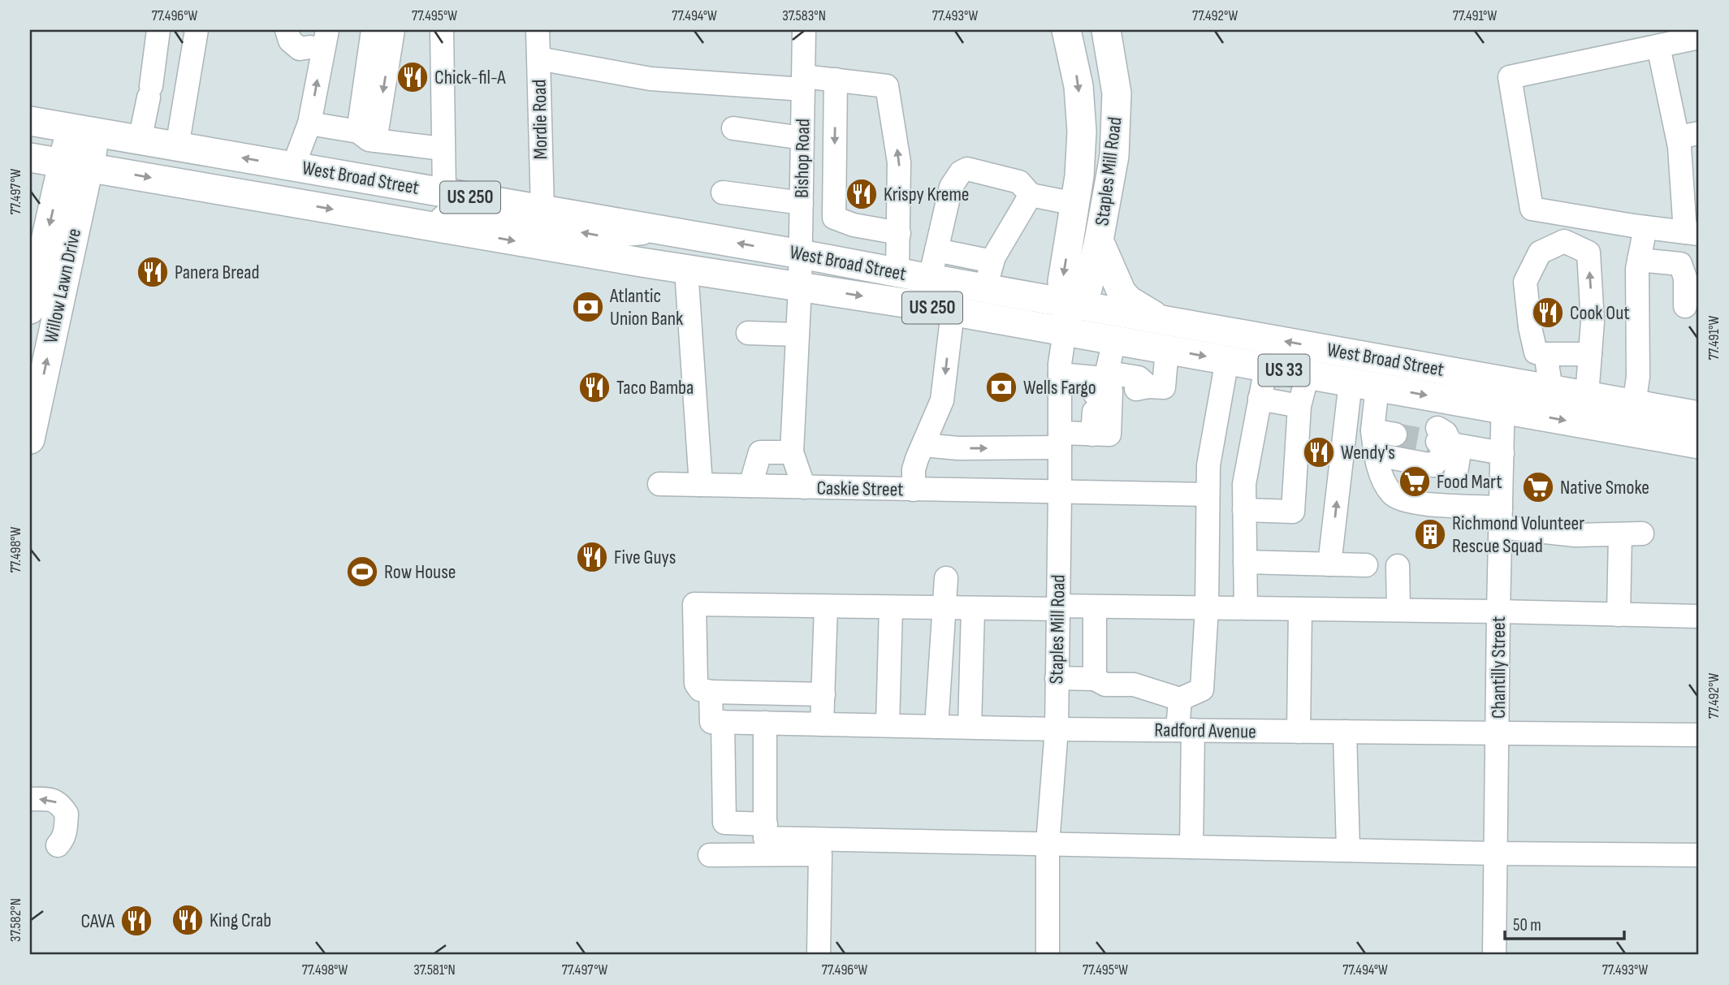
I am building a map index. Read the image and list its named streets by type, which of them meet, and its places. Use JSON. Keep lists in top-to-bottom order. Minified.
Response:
{"streets":{"main road":["Staples Mill Road","West Broad Street","US 250","Willow Lawn Drive","US 33"],"street":["Mordie Road","Bishop Road","Caskie Street","Chantilly Street","Radford Avenue"]},"crossings":[["Mordie Road","West Broad Street"],["Bishop Road","West Broad Street"],["Staples Mill Road","West Broad Street"],["Staples Mill Road","US 33"],["Staples Mill Road","Caskie Street"],["Staples Mill Road","Radford Avenue"],["West Broad Street","Willow Lawn Drive"],["West Broad Street","US 33"],["West Broad Street","Chantilly Street"],["Chantilly Street","Radford Avenue"]],"places":{"restaurant":["Chick-fil-A","Krispy Kreme","Panera Bread","Cook Out","Taco Bamba","Wendy's","Five Guys","King Crab","CAVA"],"bank":["Atlantic Union Bank","Wells Fargo"],"supermarket":["Food Mart","Native Smoke"],"building":["Richmond Volunteer Rescue Squad"],"sports":["Row House"]},"scale_bar":"50 m","coordinates":["77.496°W","77.495°W","77.494°W","37.583°N","77.493°W","77.492°W","77.491°W","77.497°W","77.498°W","37.582°N","37.581°N"]}
